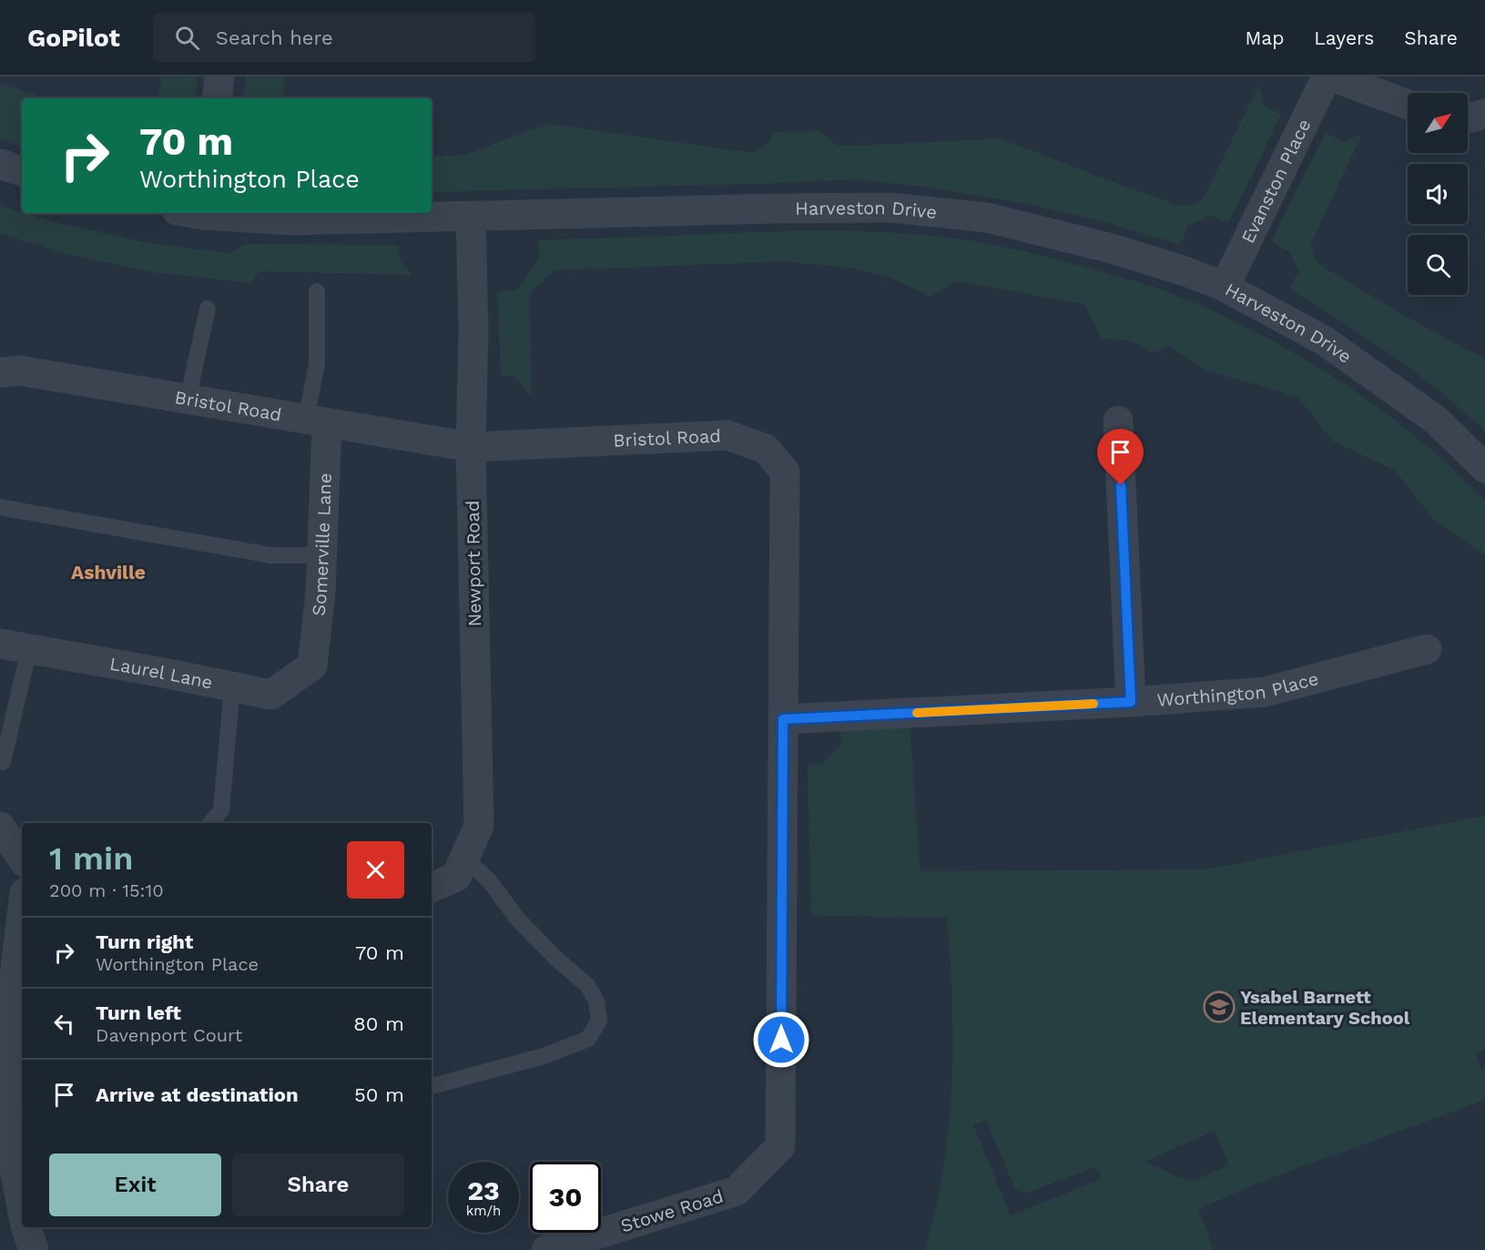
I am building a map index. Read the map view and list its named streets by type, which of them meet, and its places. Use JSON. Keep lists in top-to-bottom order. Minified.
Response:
{"streets":{"street":["Evanston Place","Harveston Drive","Bristol Road","Somerville Lane","Newport Road","Laurel Lane","Worthington Place","Stowe Road"]},"crossings":[["Evanston Place","Harveston Drive"],["Harveston Drive","Newport Road"],["Bristol Road","Somerville Lane"],["Bristol Road","Newport Road"],["Bristol Road","Worthington Place"],["Bristol Road","Stowe Road"],["Somerville Lane","Laurel Lane"]],"districts":["Ashville"],"places":{"school or university":["Ysabel Barnett Elementary School"]},"north":"top right","page":{"header":"GoPilot","search":"Search here","nav":["Map","Layers","Share"],"turn":["70 m","Worthington Place"],"heading":["1 min","200 m · 15:10"],"list":[{"name":"Turn right","note":"Worthington Place","value":"70 m"},{"name":"Turn left","note":"Davenport Court","value":"80 m"},{"name":"Arrive at destination","value":"50 m"}],"buttons":["Exit","Share"],"speed":"23 km/h","limit":"30"}}
